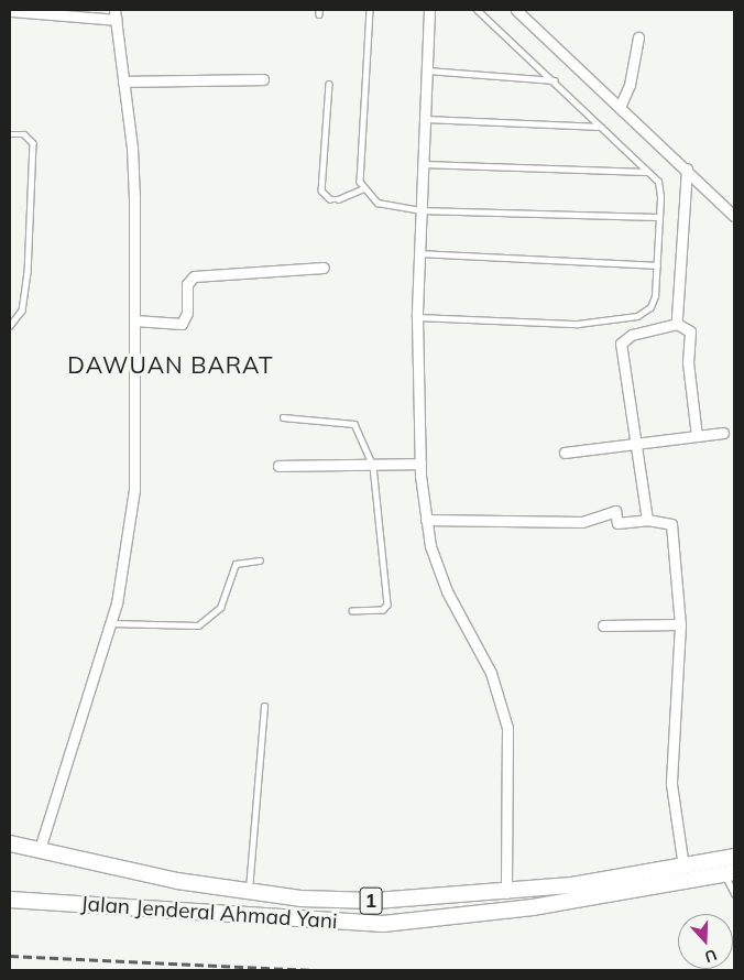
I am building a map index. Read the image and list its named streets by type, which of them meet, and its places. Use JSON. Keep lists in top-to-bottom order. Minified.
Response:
{"streets":{"highway":["1","Jalan Jenderal Ahmad Yani"]},"districts":["DAWUAN BARAT"],"north":"bottom"}
